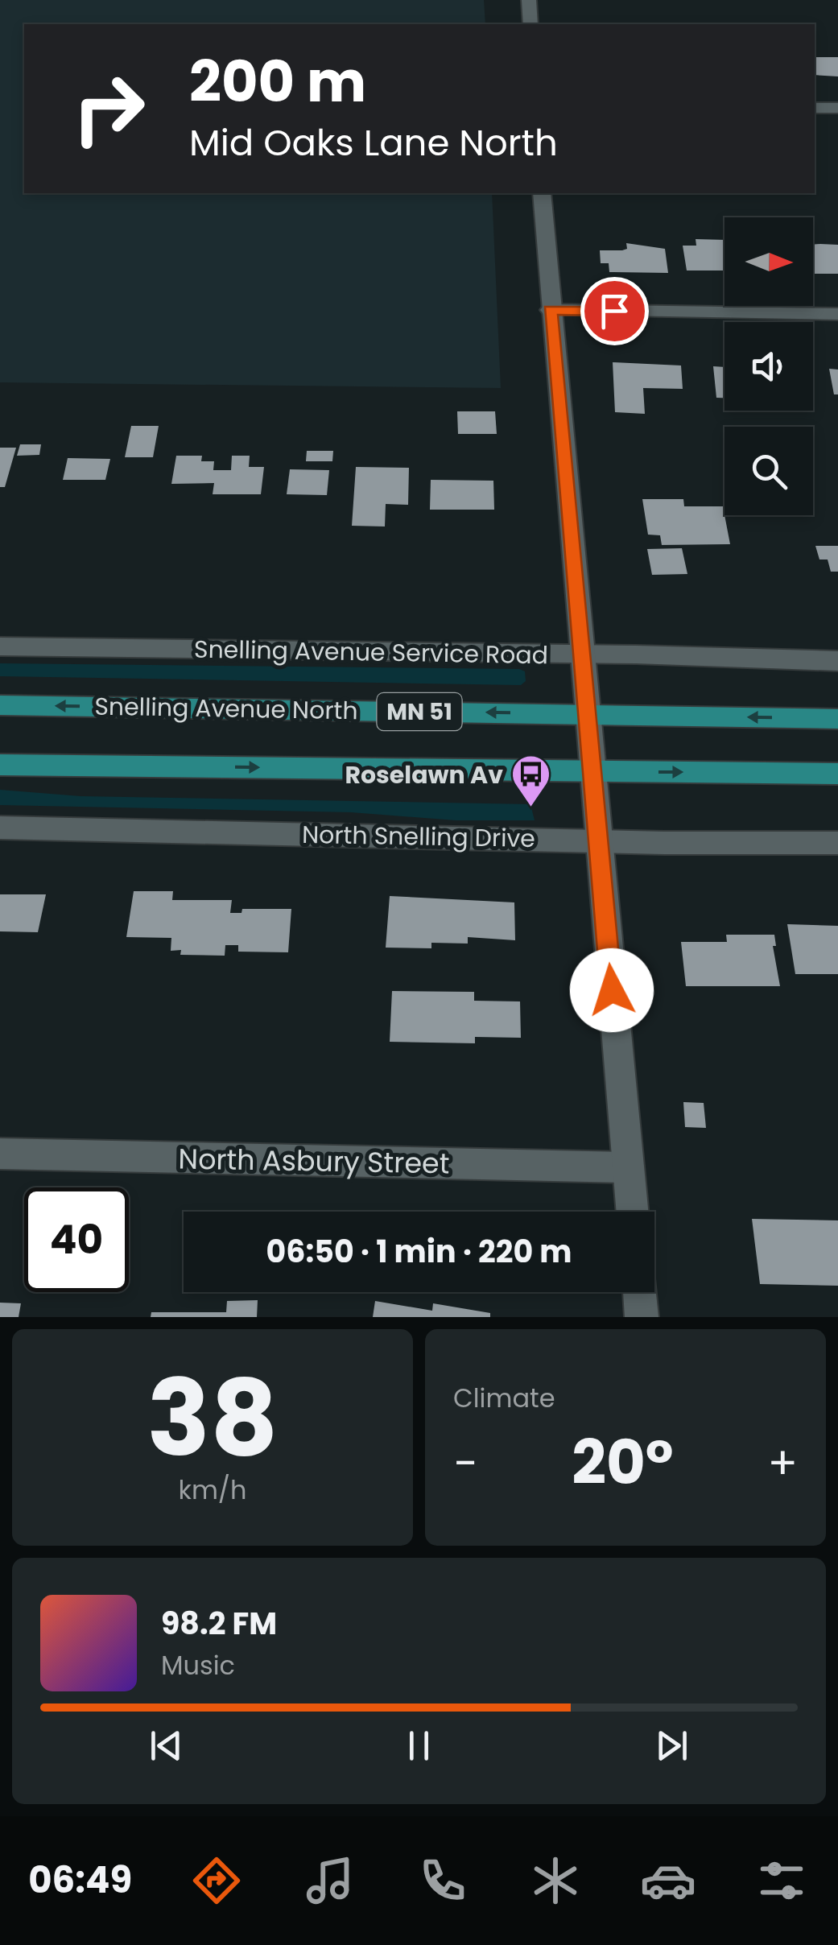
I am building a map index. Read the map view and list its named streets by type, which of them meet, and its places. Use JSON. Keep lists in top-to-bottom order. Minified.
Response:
{"streets":{"main road":["Snelling Avenue North","MN 51"],"street":["Snelling Avenue Service Road","North Snelling Drive","North Asbury Street"]},"places":{"bus stop":["Roselawn Av"]},"north":"right","page":{"turn":["200 m","Mid Oaks Lane North"],"limit":"40","trip":"06:50 · 1 min · 220 m","tile":[["38","km/h"],"Climate"],"heat":["−","20°","+"],"song":["98.2 FM","Music"],"tabs":"06:49"}}
